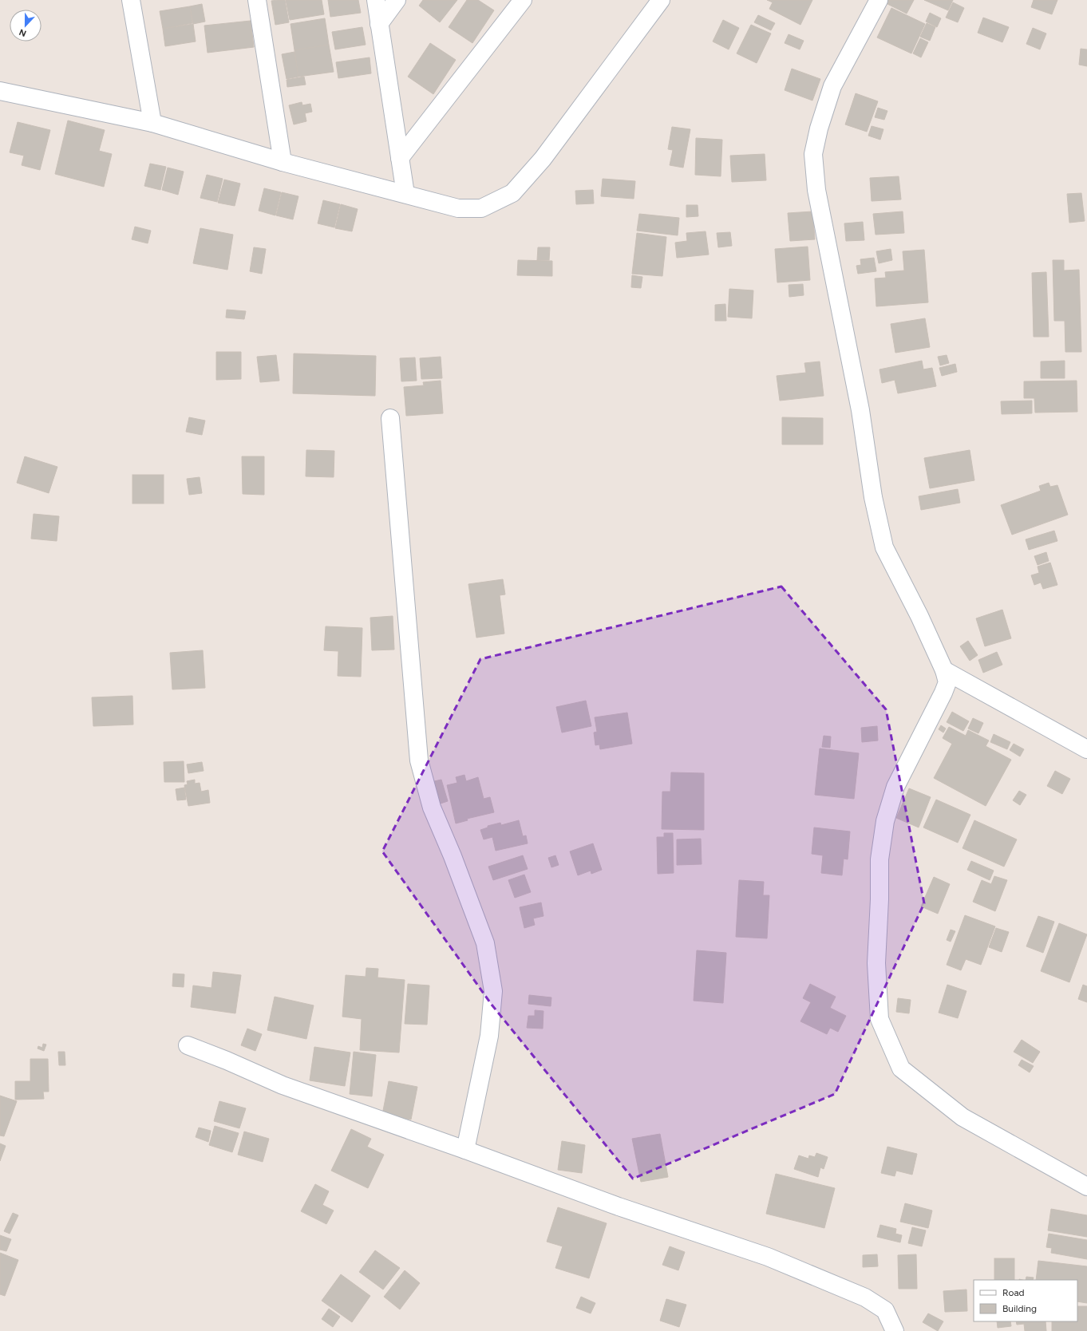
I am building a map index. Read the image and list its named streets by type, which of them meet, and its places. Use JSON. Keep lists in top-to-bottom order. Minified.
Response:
{"legend":["Road","Building"],"north":"bottom"}
